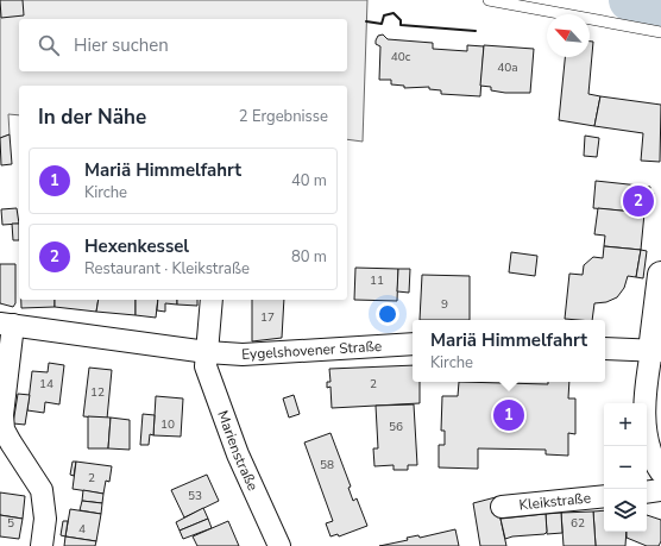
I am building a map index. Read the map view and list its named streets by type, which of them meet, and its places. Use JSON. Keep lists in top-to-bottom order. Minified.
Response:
{"streets":{"street":["Eygelshovener Straße","Marienstraße","Kleikstraße"]},"crossings":[["Eygelshovener Straße","Marienstraße"]],"house_numbers":["40c","40a","11","9","17","14","2","12","10","56","58","2","53","5","62","4"],"north":"top left","page":{"search":"Hier suchen","heading":["In der Nähe","2 Ergebnisse"],"list":[{"mark":"1","name":"Mariä Himmelfahrt","note":"Kirche","value":"40 m"},{"mark":"2","name":"Hexenkessel","note":"Restaurant · Kleikstraße","value":"80 m"}],"pins":["2","1"],"popup":["Mariä Himmelfahrt","Kirche"],"map_buttons":["+","−"]}}
